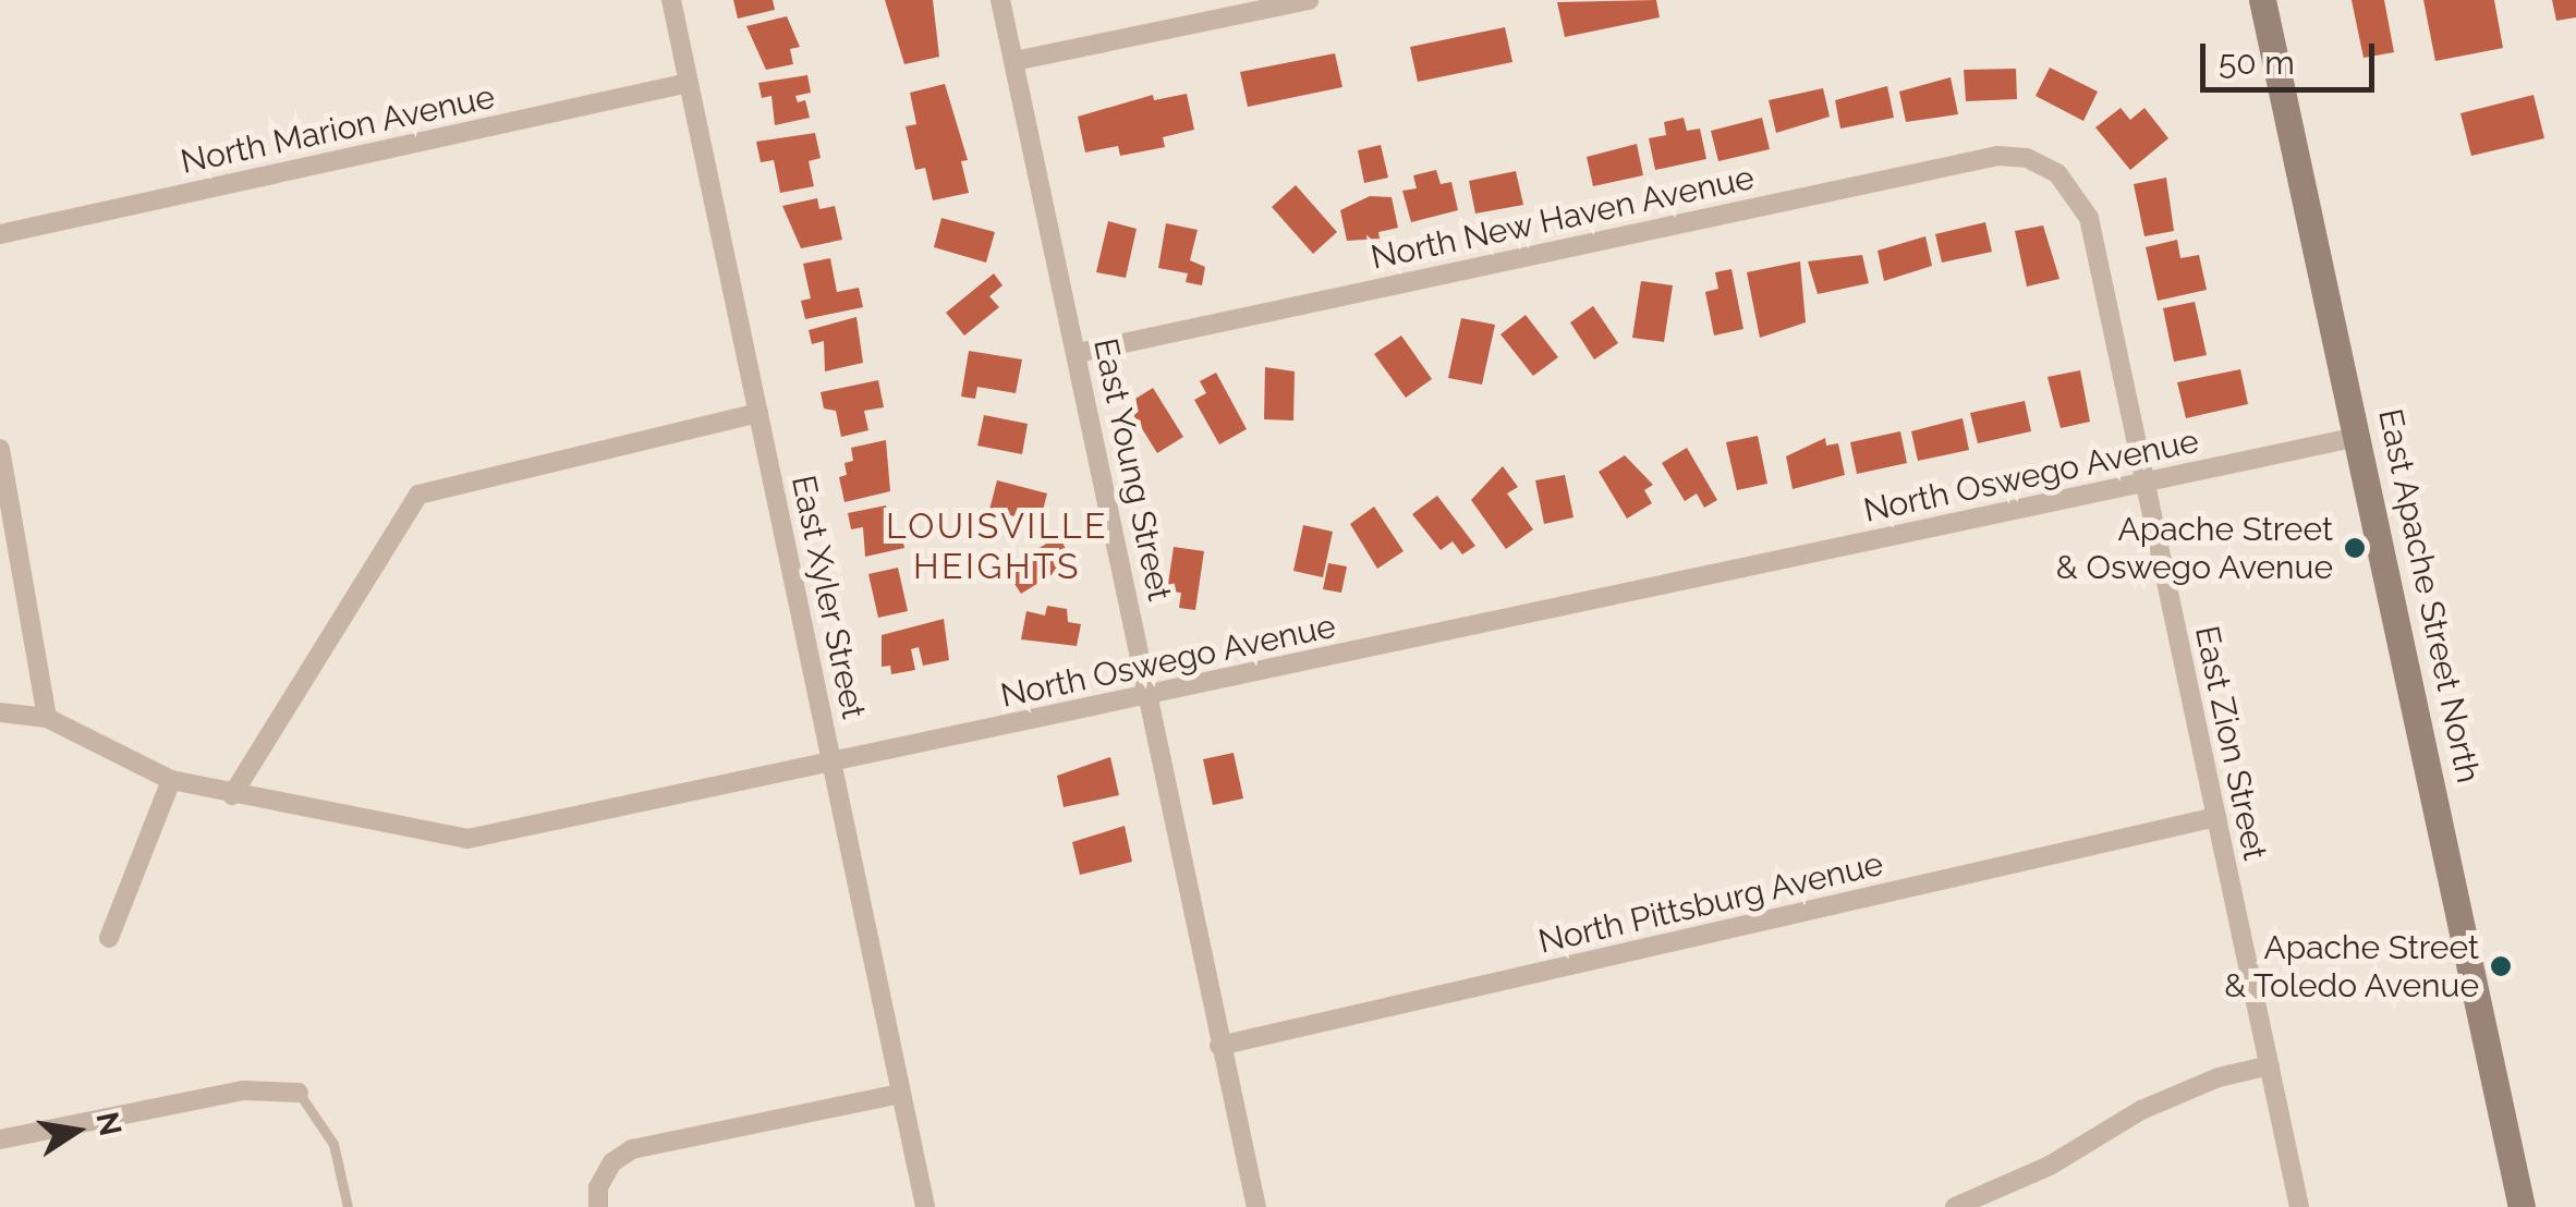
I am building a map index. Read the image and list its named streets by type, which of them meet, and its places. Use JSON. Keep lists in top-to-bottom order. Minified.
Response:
{"streets":{"main road":["East Apache Street North"],"street":["North Marion Avenue","North New Haven Avenue","East Young Street","North Oswego Avenue","East Xyler Street","East Zion Street","North Pittsburg Avenue"]},"crossings":[["North Marion Avenue","East Xyler Street"],["North New Haven Avenue","East Young Street"],["North New Haven Avenue","East Zion Street"],["East Young Street","North Oswego Avenue"],["East Young Street","North Pittsburg Avenue"],["North Oswego Avenue","East Apache Street North"],["North Oswego Avenue","East Xyler Street"],["North Oswego Avenue","East Zion Street"],["East Zion Street","North Pittsburg Avenue"]],"districts":["LOUISVILLE HEIGHTS"],"places":["Apache Street & Oswego Avenue","Apache Street & Toledo Avenue"],"scale_bar":"50 m","north":"right"}
